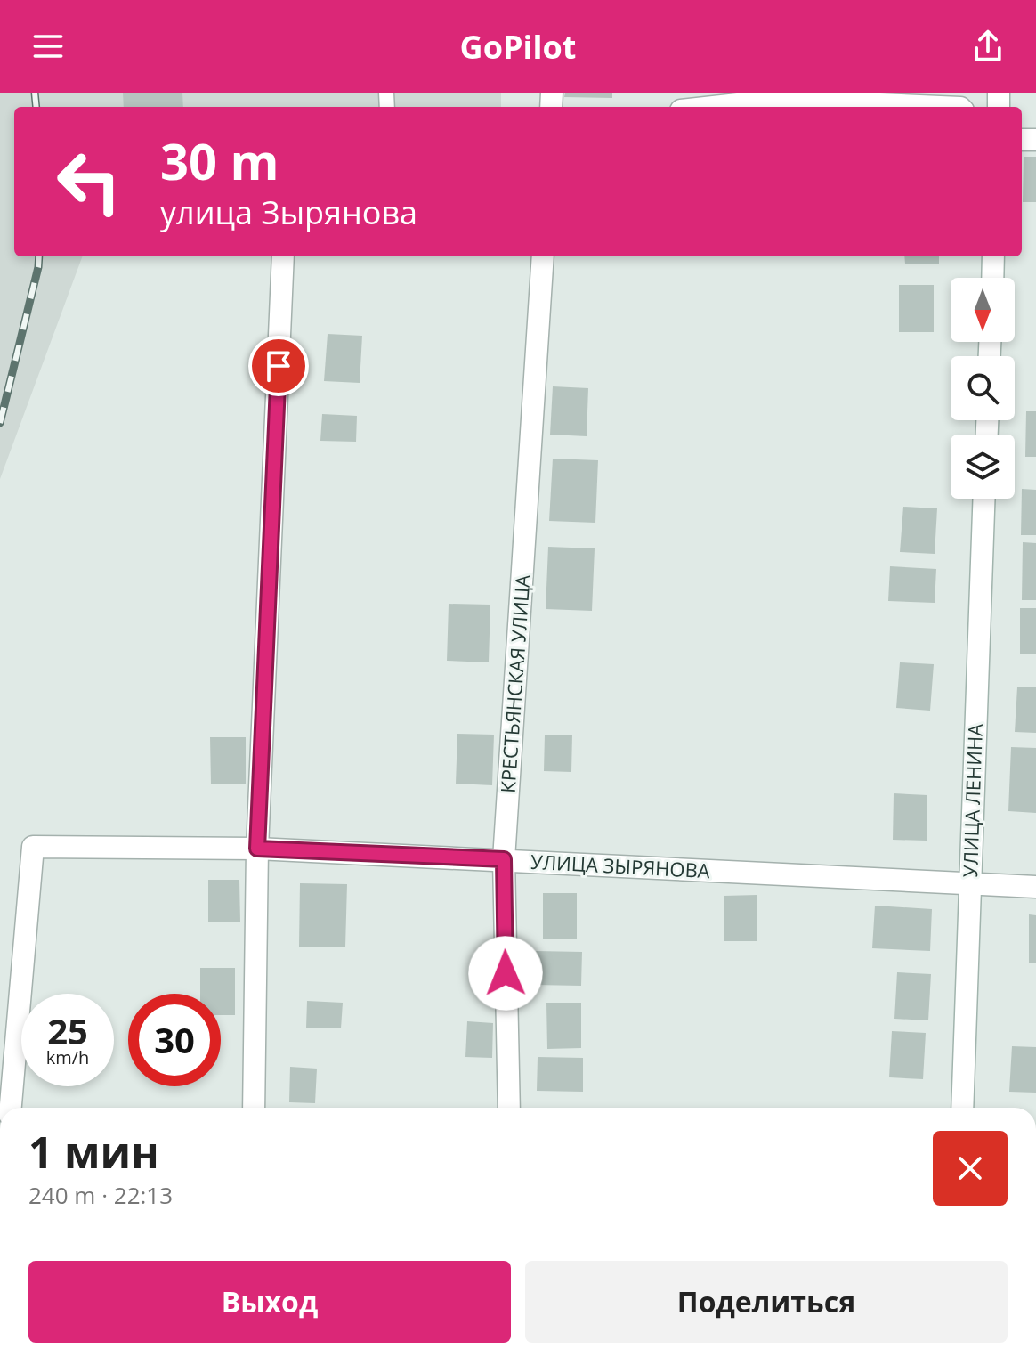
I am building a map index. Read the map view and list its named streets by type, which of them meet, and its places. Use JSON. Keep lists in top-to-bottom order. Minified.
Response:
{"streets":{"street":["КРЕСТЬЯНСКАЯ УЛИЦА","УЛИЦА ЛЕНИНА","УЛИЦА ЗЫРЯНОВА"]},"crossings":[["КРЕСТЬЯНСКАЯ УЛИЦА","УЛИЦА ЗЫРЯНОВА"],["УЛИЦА ЛЕНИНА","УЛИЦА ЗЫРЯНОВА"]],"north":"bottom","page":{"header":"GoPilot","turn":["30 m","улица Зырянова"],"speed":"25 km/h","limit":"30","heading":["1 мин","240 m · 22:13"],"buttons":["Выход","Поделиться"]}}
